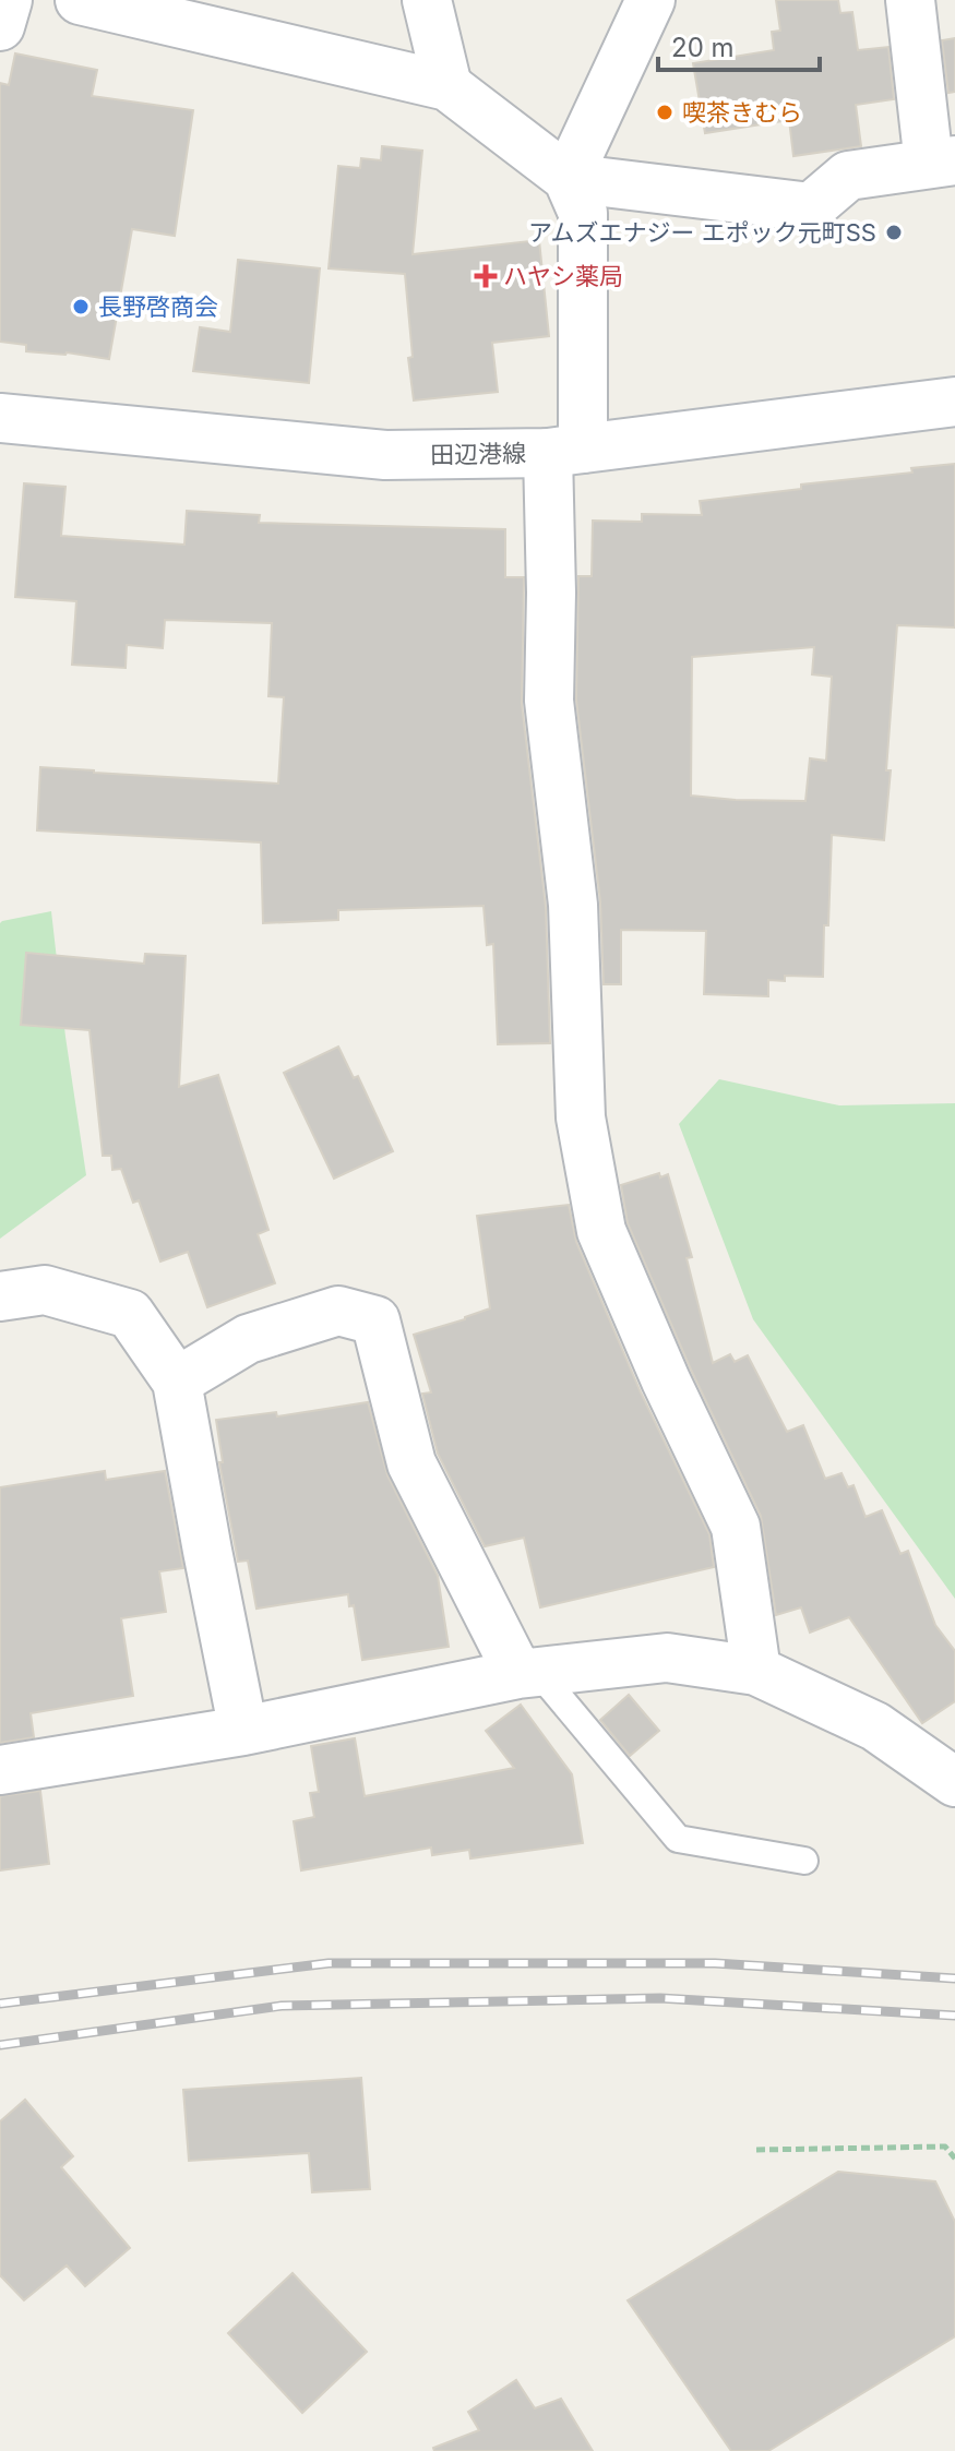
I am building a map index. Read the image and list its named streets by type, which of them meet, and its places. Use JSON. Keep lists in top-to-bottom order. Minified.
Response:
{"streets":{"street":["田辺港線"]},"places":{"other":["喫茶きむら","アムズエナジー エポック元町SS","長野啓商会"],"health":["ハヤシ薬局"]},"scale_bar":"20 m"}
